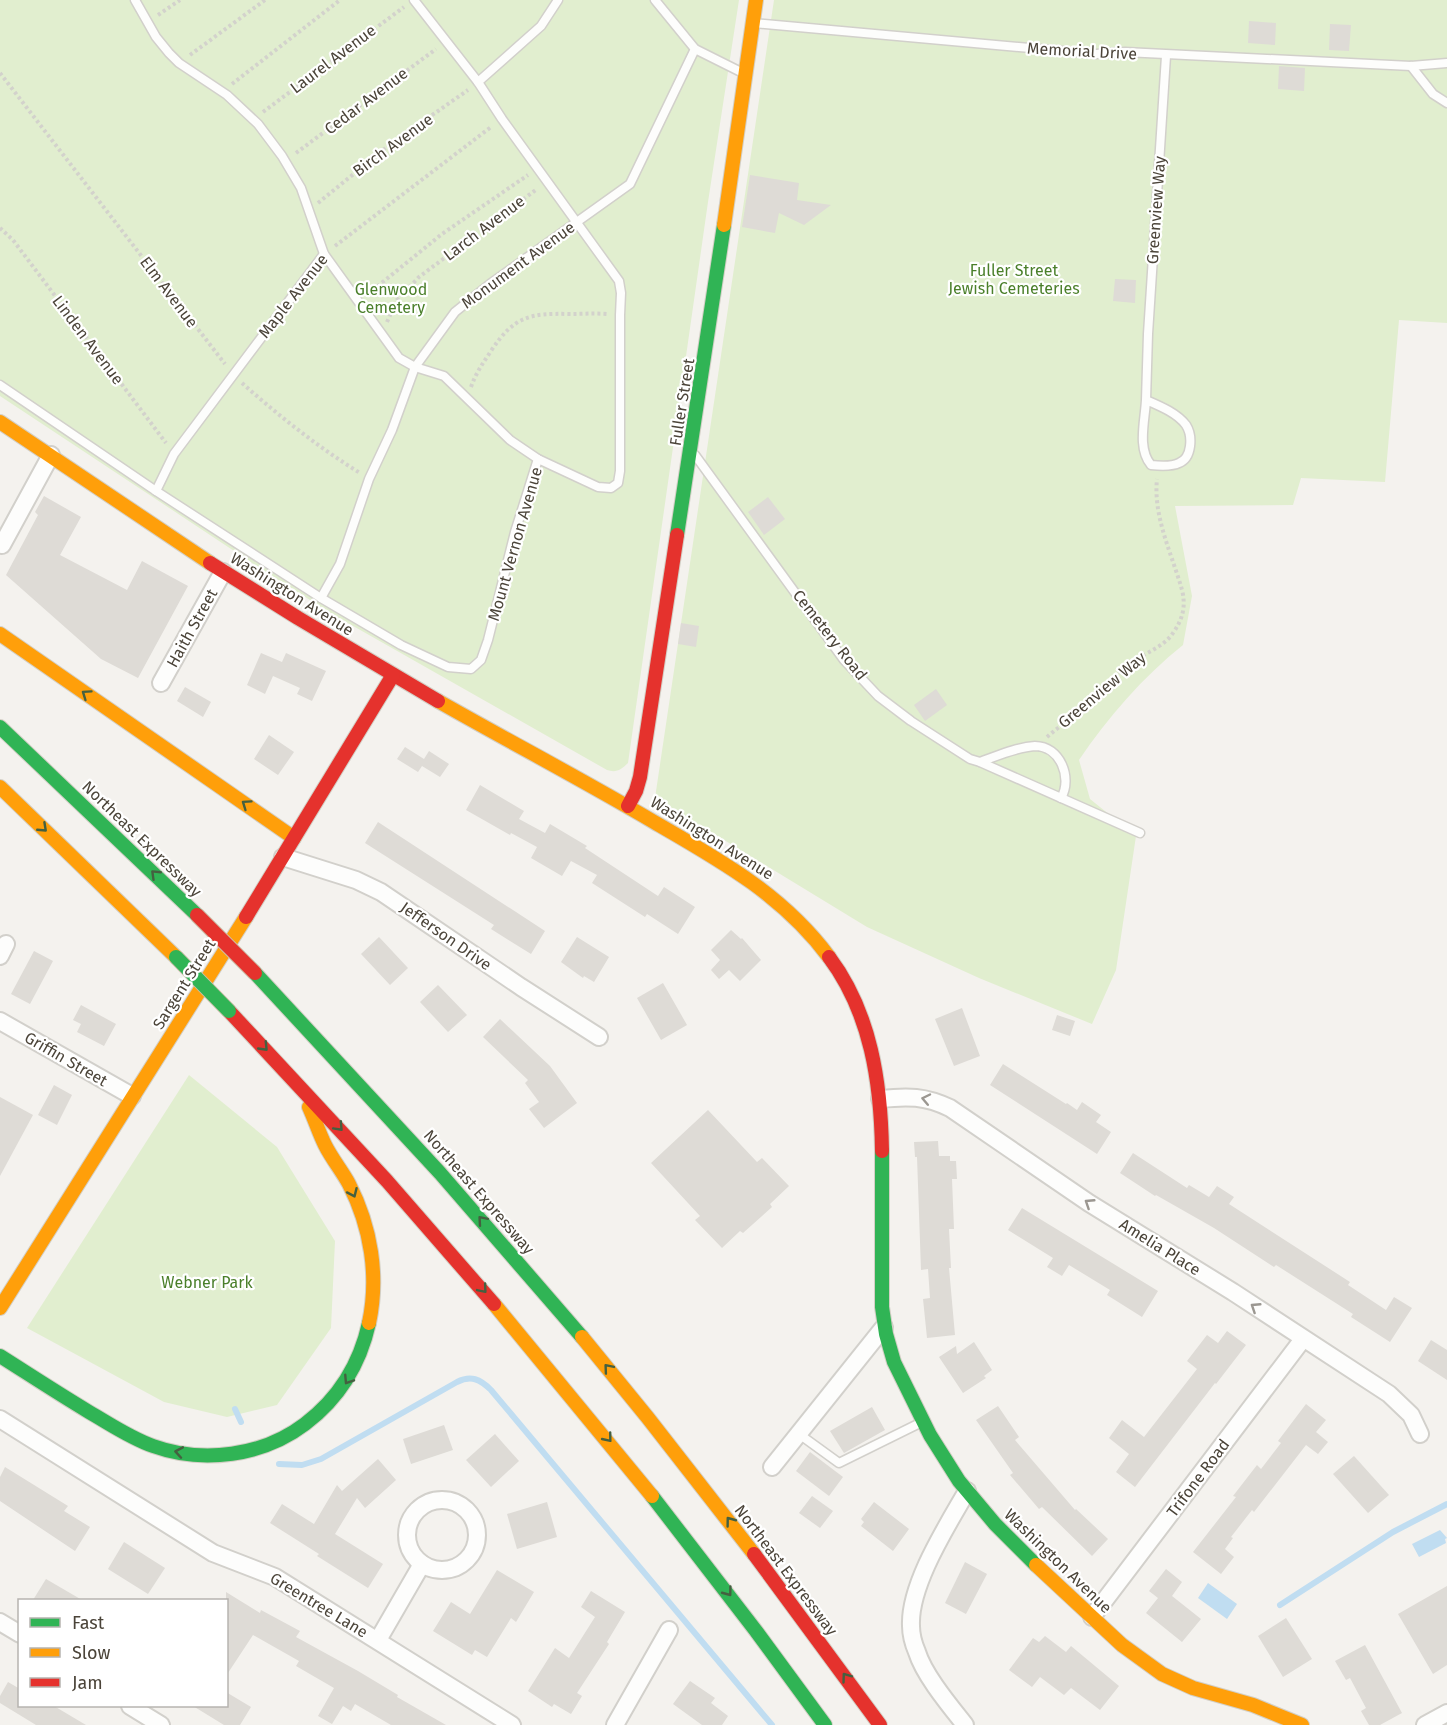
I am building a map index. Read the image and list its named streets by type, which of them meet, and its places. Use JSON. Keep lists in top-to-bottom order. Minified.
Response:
{"streets":{"main road":["Fuller Street","Washington Avenue","Northeast Expressway","Sargent Street"],"street":["Haith Street","Jefferson Drive","Griffin Street","Amelia Place","Trifone Road","Greentree Lane"],"lane":["Memorial Drive","Greenview Way","Monument Avenue","Maple Avenue","Mount Vernon Avenue","Cemetery Road"],"path":["Laurel Avenue","Cedar Avenue","Birch Avenue","Larch Avenue","Elm Avenue","Linden Avenue"]},"crossings":[["Memorial Drive","Greenview Way"],["Memorial Drive","Fuller Street"],["Cedar Avenue","Mount Vernon Avenue"],["Birch Avenue","Mount Vernon Avenue"],["Larch Avenue","Mount Vernon Avenue"],["Monument Avenue","Elm Avenue"],["Monument Avenue","Mount Vernon Avenue"],["Elm Avenue","Maple Avenue"],["Maple Avenue","Linden Avenue"],["Maple Avenue","Mount Vernon Avenue"],["Fuller Street","Washington Avenue"],["Fuller Street","Cemetery Road"],["Washington Avenue","Haith Street"],["Washington Avenue","Sargent Street"],["Washington Avenue","Amelia Place"],["Washington Avenue","Trifone Road"],["Jefferson Drive","Sargent Street"],["Sargent Street","Griffin Street"],["Amelia Place","Trifone Road"]],"one_way":["Amelia Place"],"parks":["Fuller Street Jewish Cemeteries","Glenwood Cemetery","Webner Park"],"legend":["Fast","Slow","Jam"]}
